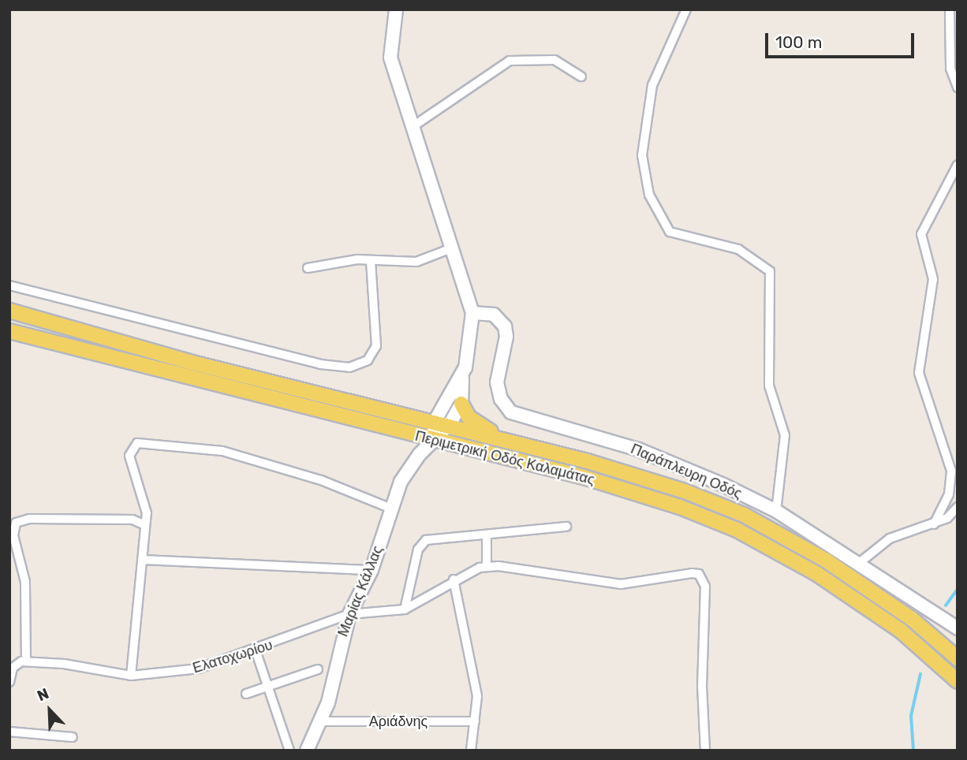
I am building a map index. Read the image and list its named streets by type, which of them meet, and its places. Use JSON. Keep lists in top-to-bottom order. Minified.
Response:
{"streets":{"main road":["Περιμετρική Οδός Καλαμάτας"],"street":["Παράπλευρη Οδός","Μαρίας Κάλλας","Ελατοχωρίου","Αριάδνης"]},"crossings":[["Περιμετρική Οδός Καλαμάτας","Μαρίας Κάλλας"],["Μαρίας Κάλλας","Ελατοχωρίου"],["Μαρίας Κάλλας","Αριάδνης"]],"scale_bar":"100 m","north":"top left"}
